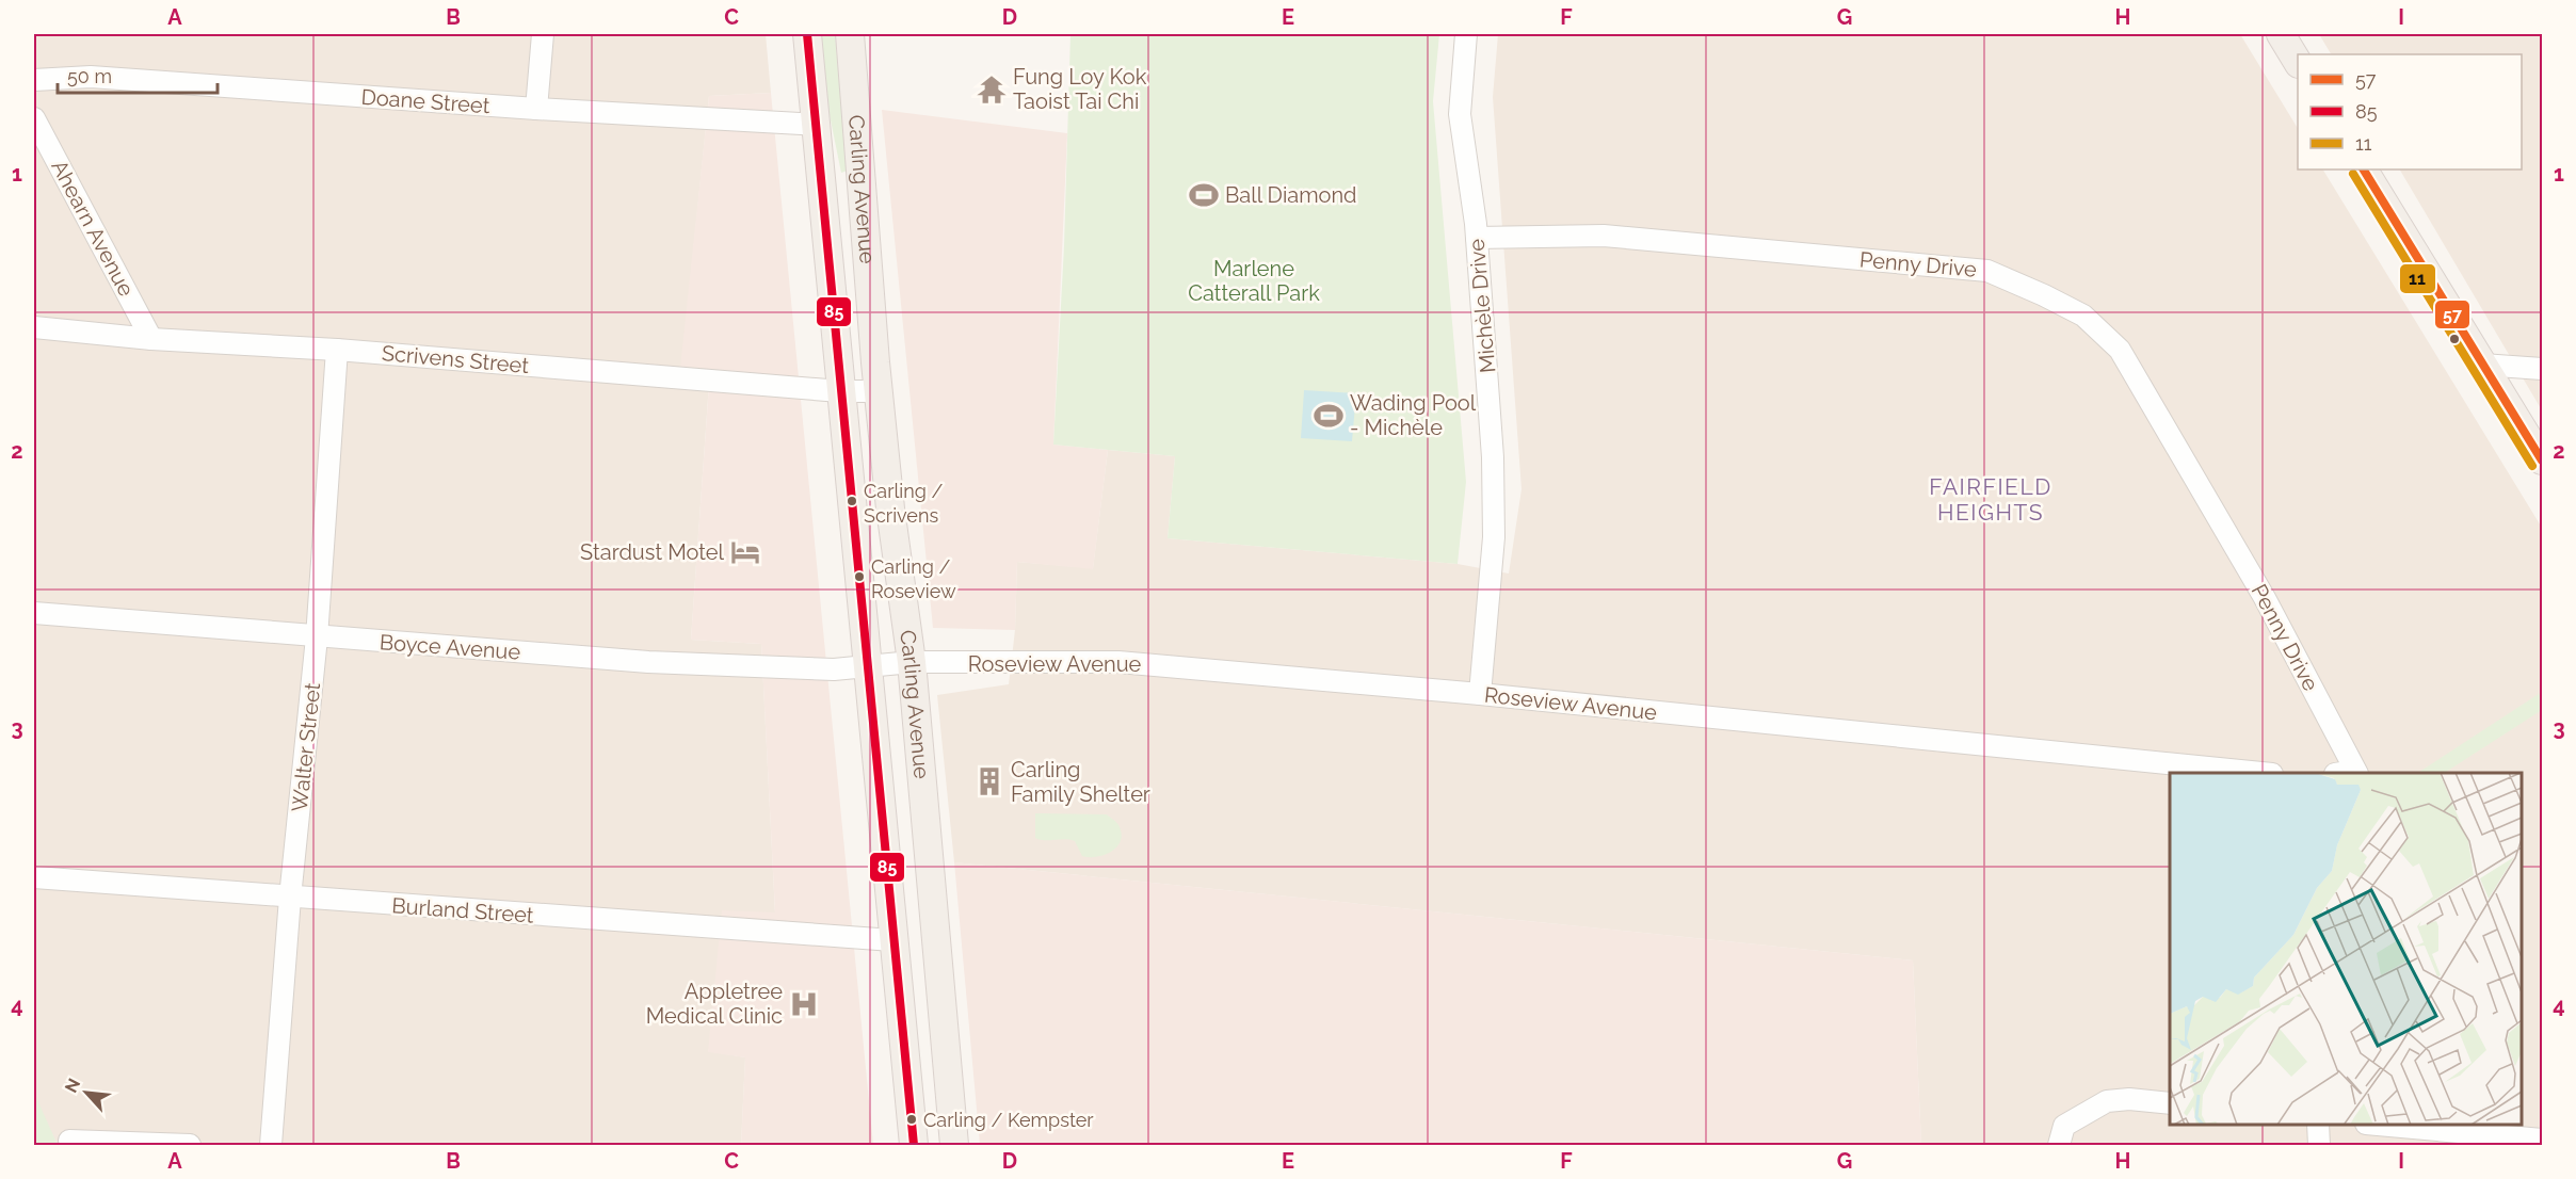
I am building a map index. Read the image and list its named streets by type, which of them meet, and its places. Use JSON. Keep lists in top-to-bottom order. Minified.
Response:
{"streets":{"main road":["Carling Avenue"],"street":["Doane Street","Ahearn Avenue","Penny Drive","Michèle Drive","Scrivens Street","Boyce Avenue","Roseview Avenue","Walter Street","Burland Street"]},"crossings":[["Doane Street","Carling Avenue"],["Carling Avenue","Scrivens Street"],["Carling Avenue","Boyce Avenue"],["Carling Avenue","Roseview Avenue"],["Carling Avenue","Burland Street"],["Ahearn Avenue","Scrivens Street"],["Penny Drive","Michèle Drive"],["Michèle Drive","Roseview Avenue"],["Scrivens Street","Walter Street"],["Boyce Avenue","Roseview Avenue"],["Boyce Avenue","Walter Street"],["Walter Street","Burland Street"]],"districts":["FAIRFIELD HEIGHTS"],"parks":["Marlene Catterall Park"],"places":{"temple":["Fung Loy Kok Taoist Tai Chi"],"sports":["Ball Diamond","Wading Pool - Michèle"],"other":["Carling / Scrivens","Carling / Roseview","Carling / Kempster"],"hotel":["Stardust Motel"],"building":["Carling Family Shelter"],"hospital":["Appletree Medical Clinic"]},"lines":["transit line 85","transit line 57","transit line 11"],"legend":["57","85","11"],"scale_bar":"50 m","north":"top left","grid":{"columns":["A","B","C","D","E","F","G","H","I"],"rows":["1","2","3","4"]}}
